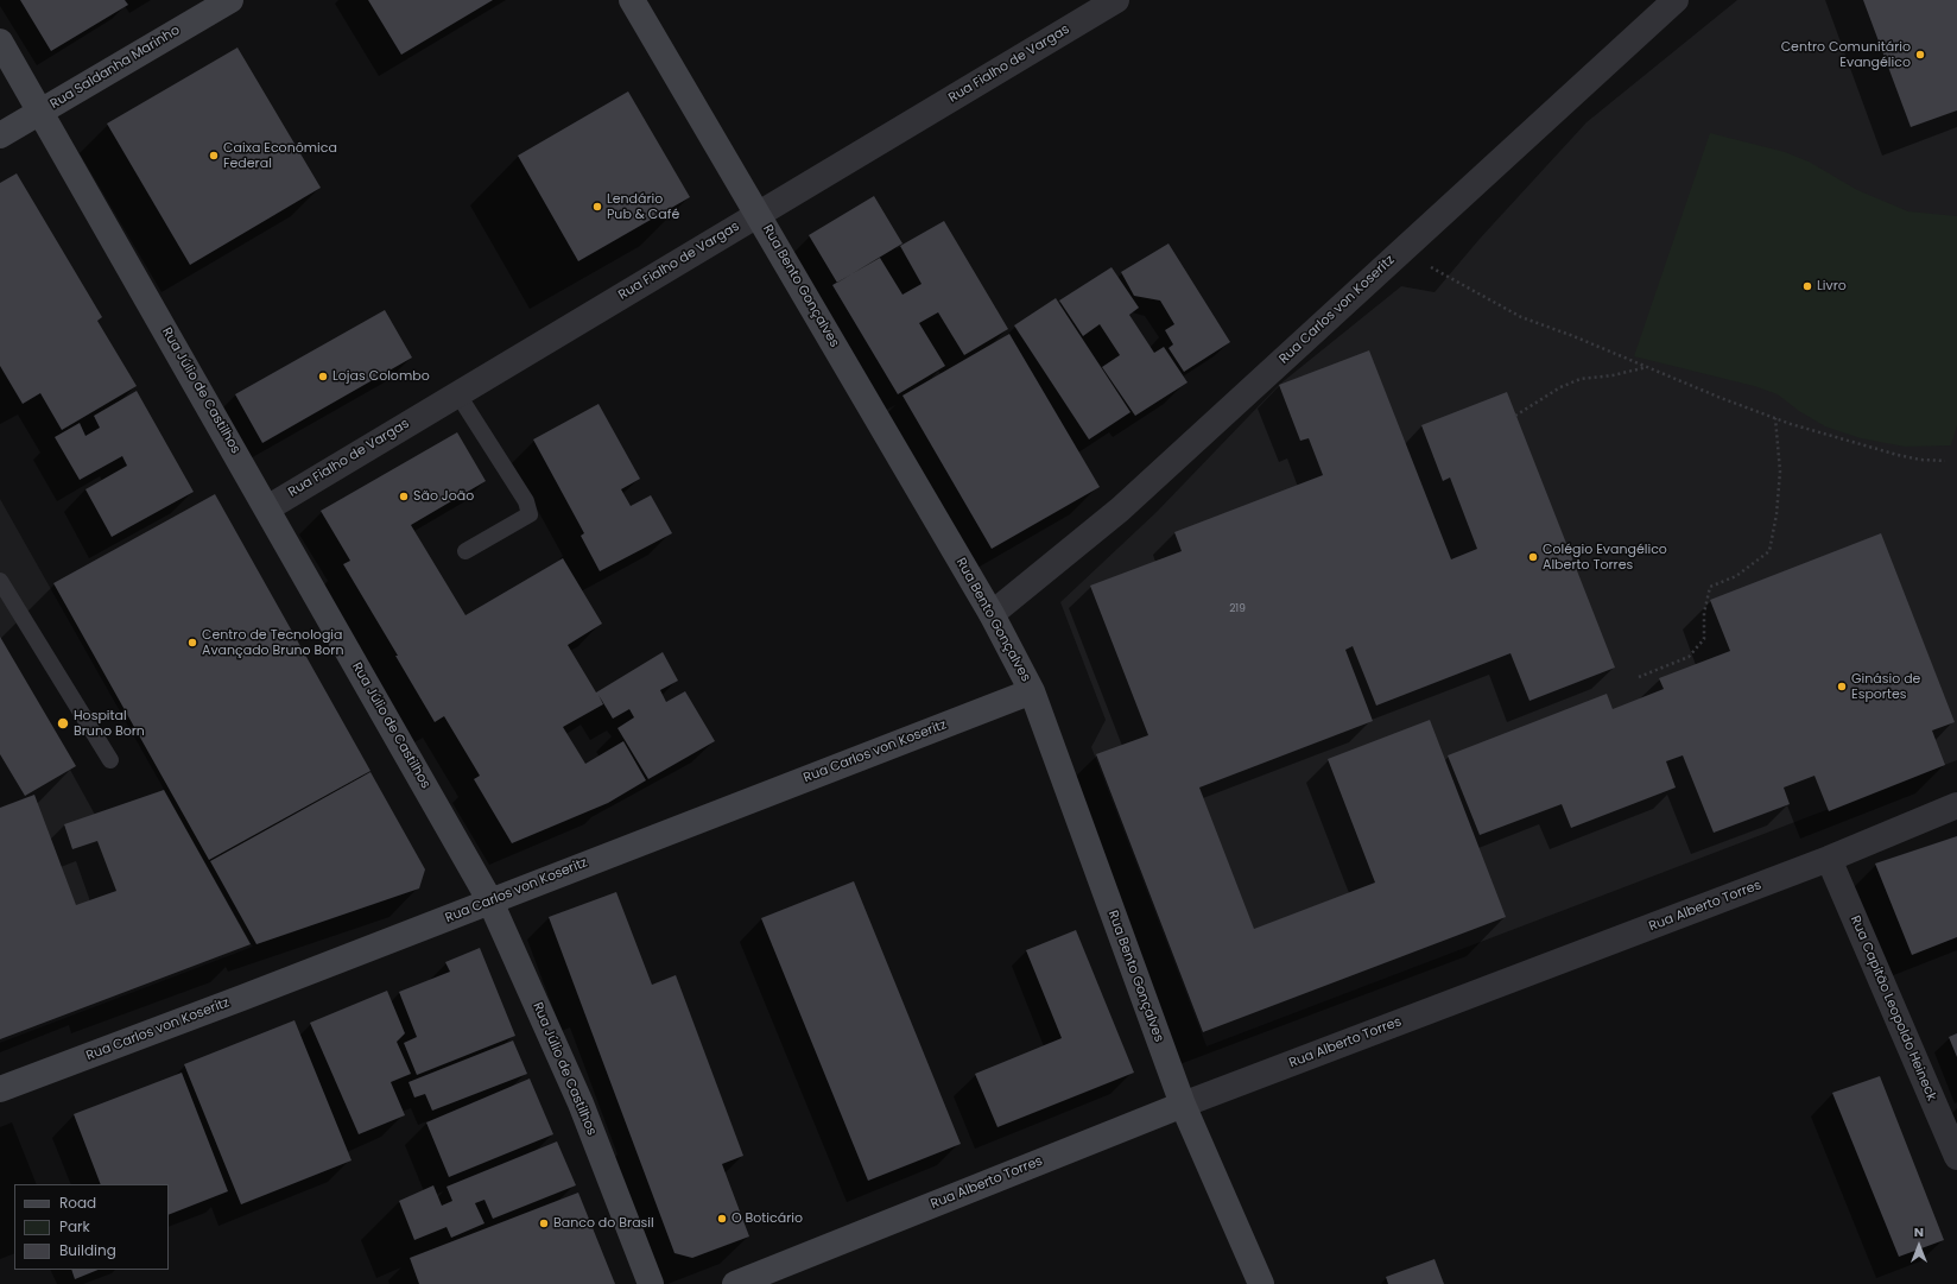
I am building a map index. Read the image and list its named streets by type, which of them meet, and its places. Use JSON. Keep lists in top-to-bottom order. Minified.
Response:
{"streets":{"street":["Rua Fialho de Vargas","Rua Saldanha Marinho","Rua Bento Gonçalves","Rua Carlos von Koseritz","Rua Júlio de Castilhos","Rua Alberto Torres","Rua Capitão Leopoldo Heineck"]},"crossings":[["Rua Fialho de Vargas","Rua Bento Gonçalves"],["Rua Fialho de Vargas","Rua Júlio de Castilhos"],["Rua Saldanha Marinho","Rua Júlio de Castilhos"],["Rua Bento Gonçalves","Rua Carlos von Koseritz"],["Rua Bento Gonçalves","Rua Alberto Torres"],["Rua Carlos von Koseritz","Rua Júlio de Castilhos"],["Rua Alberto Torres","Rua Capitão Leopoldo Heineck"]],"places":["Centro Comunitário Evangélico","Caixa Econômica Federal","Lendário Pub & Café","Livro","Lojas Colombo","São João","Colégio Evangélico Alberto Torres","Centro de Tecnologia Avançado Bruno Born","Ginásio de Esportes","Hospital Bruno Born","O Boticário","Banco do Brasil"],"house_numbers":["219"],"legend":["Road","Park","Building"],"north":"top"}
